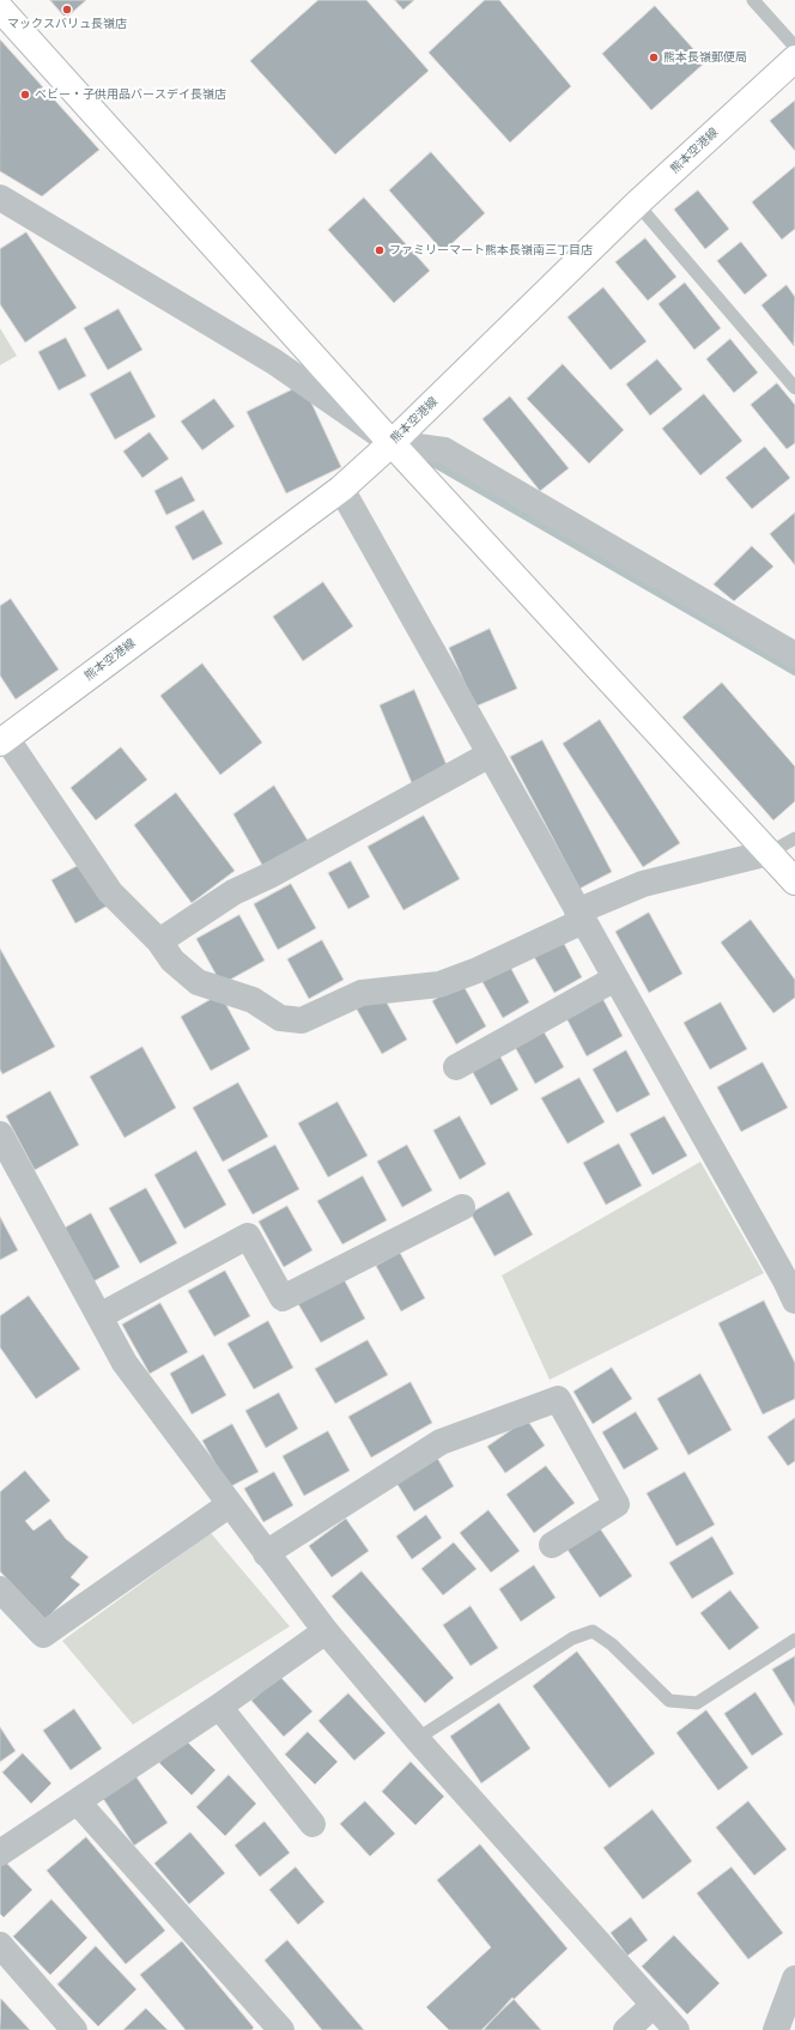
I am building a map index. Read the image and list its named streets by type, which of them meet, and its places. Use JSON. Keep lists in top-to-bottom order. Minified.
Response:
{"streets":{"street":["熊本空港線"]},"places":["マックスバリュ長嶺店","熊本長嶺郵便局","ベビー・子供用品バースデイ長嶺店","ファミリーマート熊本長嶺南三丁目店"]}
